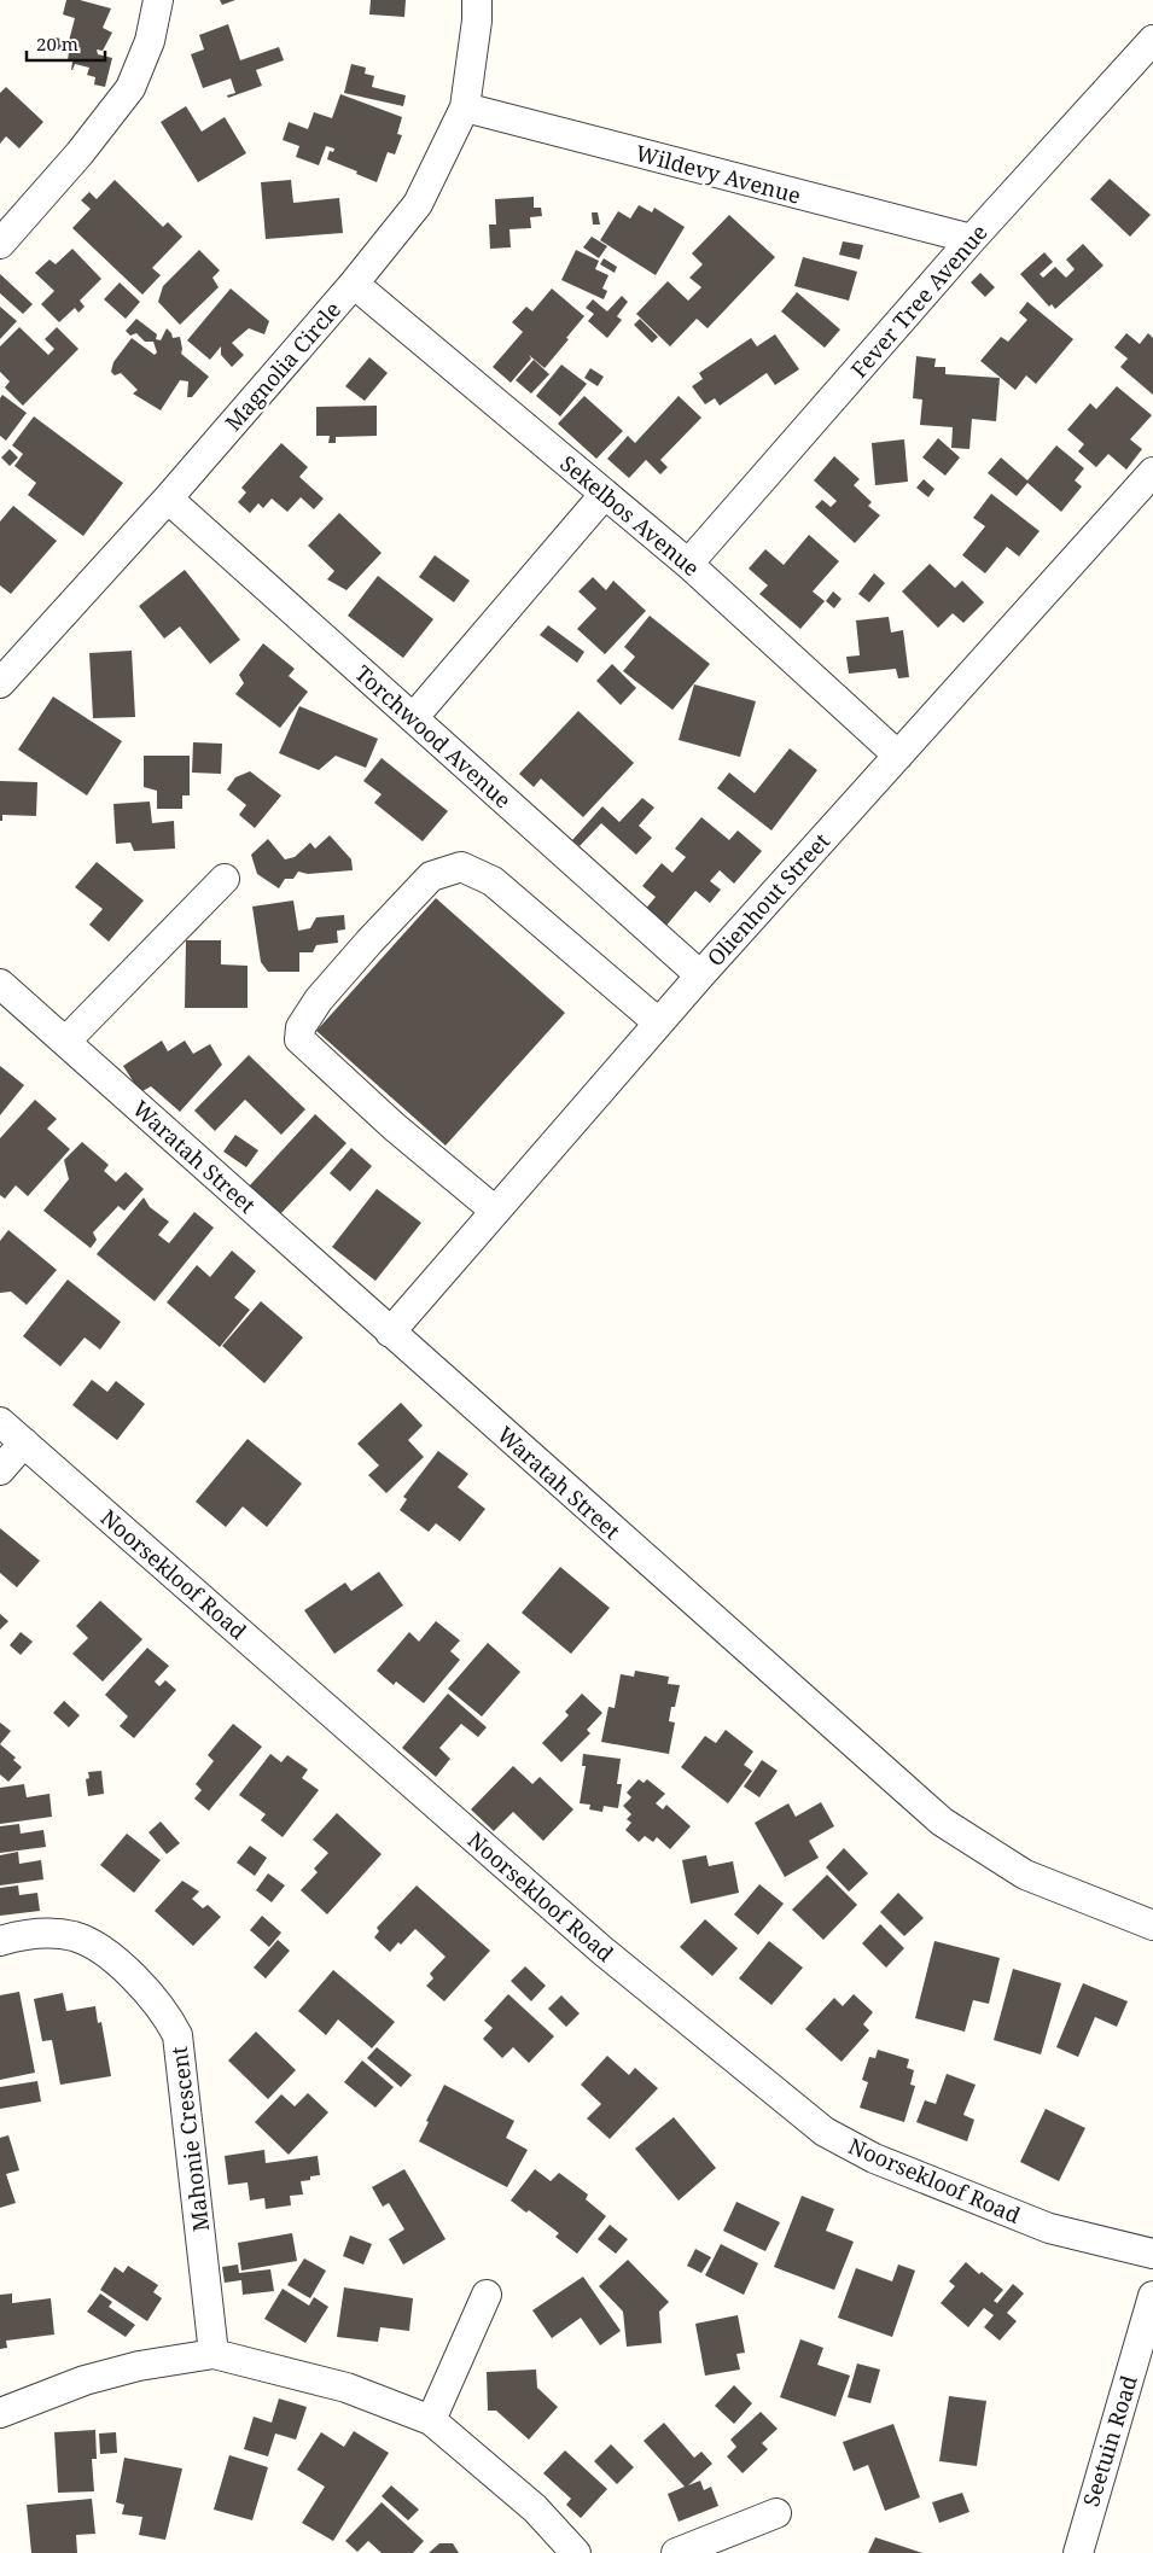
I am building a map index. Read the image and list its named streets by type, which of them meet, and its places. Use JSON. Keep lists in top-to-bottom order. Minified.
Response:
{"streets":{"street":["Wildevy Avenue","Fever Tree Avenue","Magnolia Circle","Sekelbos Avenue","Torchwood Avenue","Olienhout Street","Waratah Street","Noorsekloof Road","Mahonie Crescent","Seetuin Road"]},"crossings":[["Wildevy Avenue","Fever Tree Avenue"],["Wildevy Avenue","Magnolia Circle"],["Fever Tree Avenue","Sekelbos Avenue"],["Magnolia Circle","Sekelbos Avenue"],["Magnolia Circle","Torchwood Avenue"],["Sekelbos Avenue","Olienhout Street"],["Torchwood Avenue","Olienhout Street"],["Olienhout Street","Waratah Street"]],"scale_bar":"20 m"}
